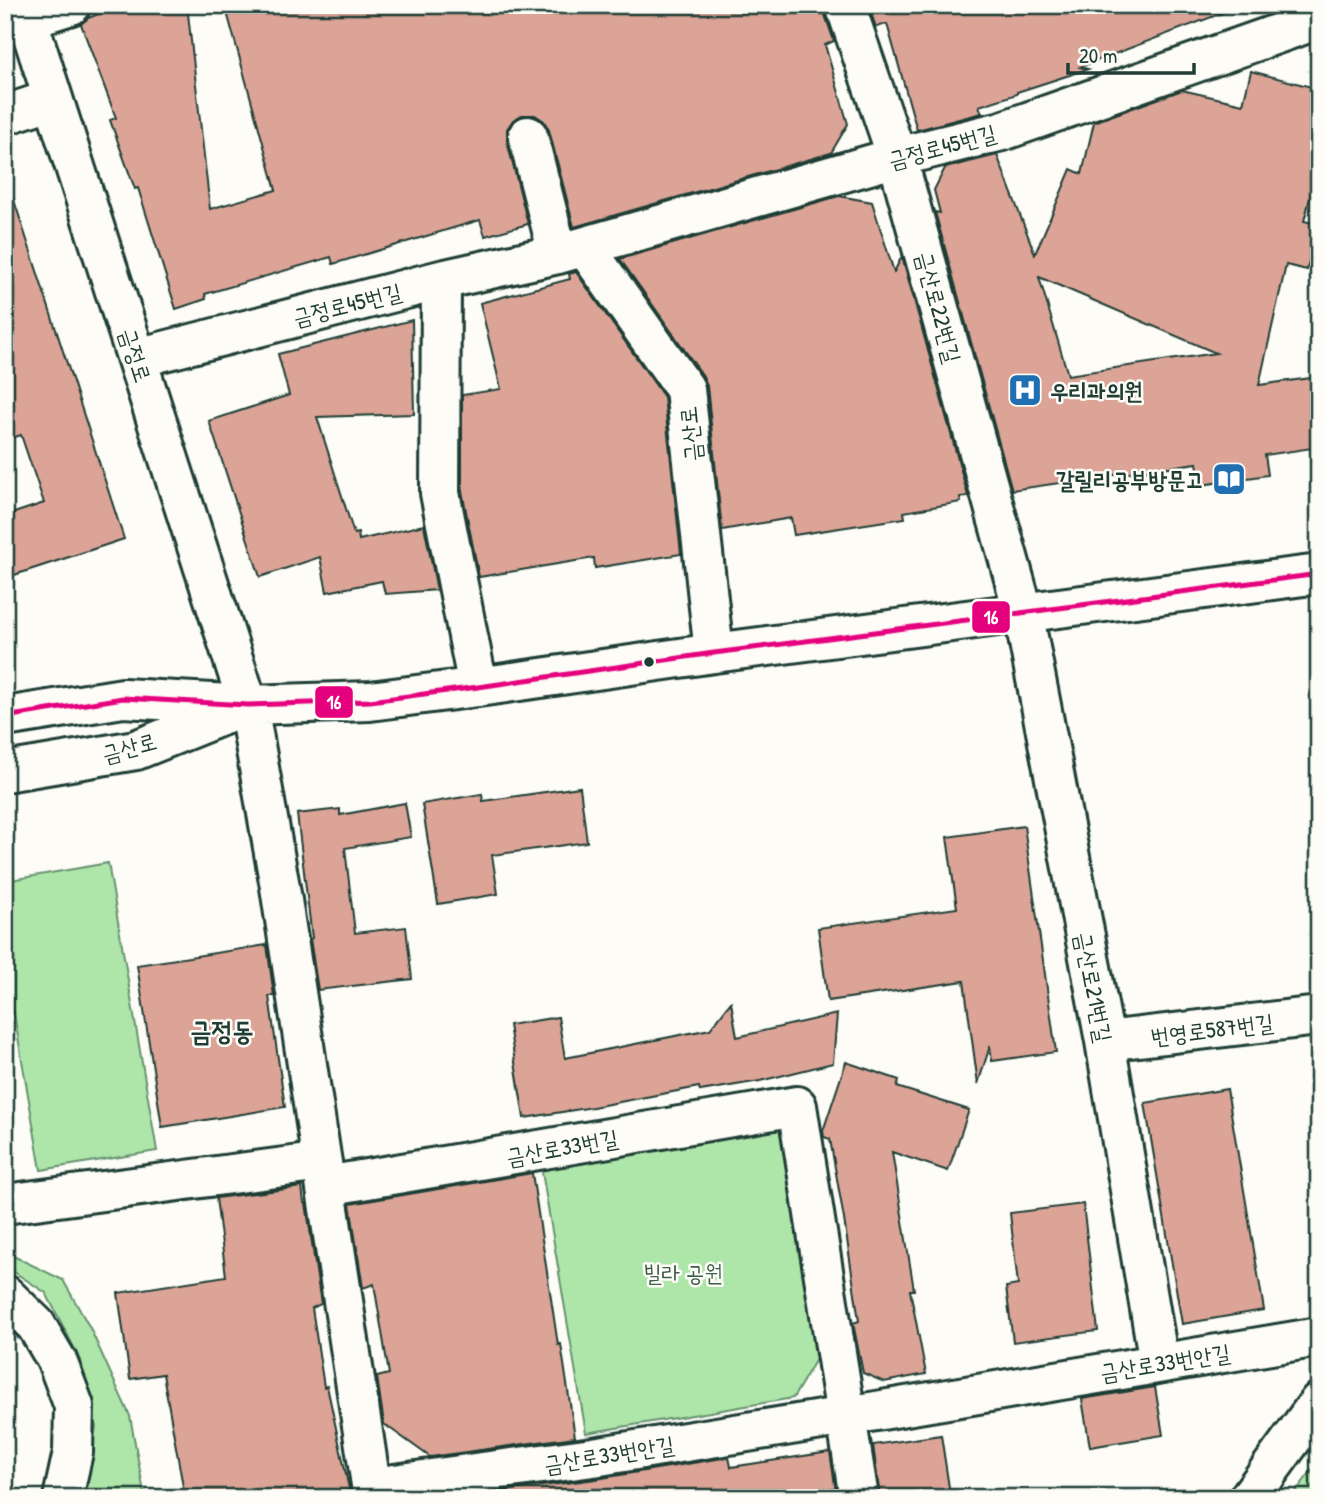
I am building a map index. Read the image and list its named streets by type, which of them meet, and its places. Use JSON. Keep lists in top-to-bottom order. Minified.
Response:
{"streets":{"street":["금정로45번길","금산로22번길","금정로","금산로","금산로21번길","번영로587번길","금산로33번길","금산로33번안길"]},"crossings":[["금정로45번길","금산로22번길"],["금정로45번길","금정로"],["금정로45번길","금산로"],["금산로22번길","금산로"],["금산로22번길","금산로21번길"],["금정로","금산로"],["금산로","금산로21번길"],["금산로21번길","번영로587번길"],["금산로21번길","금산로33번안길"],["금산로33번길","금산로33번안길"]],"districts":["금정동"],"parks":["빌라 공원"],"places":{"hospital":["우리과의원"],"library":["갈릴리공부방문고"]},"lines":["transit line 16"],"scale_bar":"20 m"}
